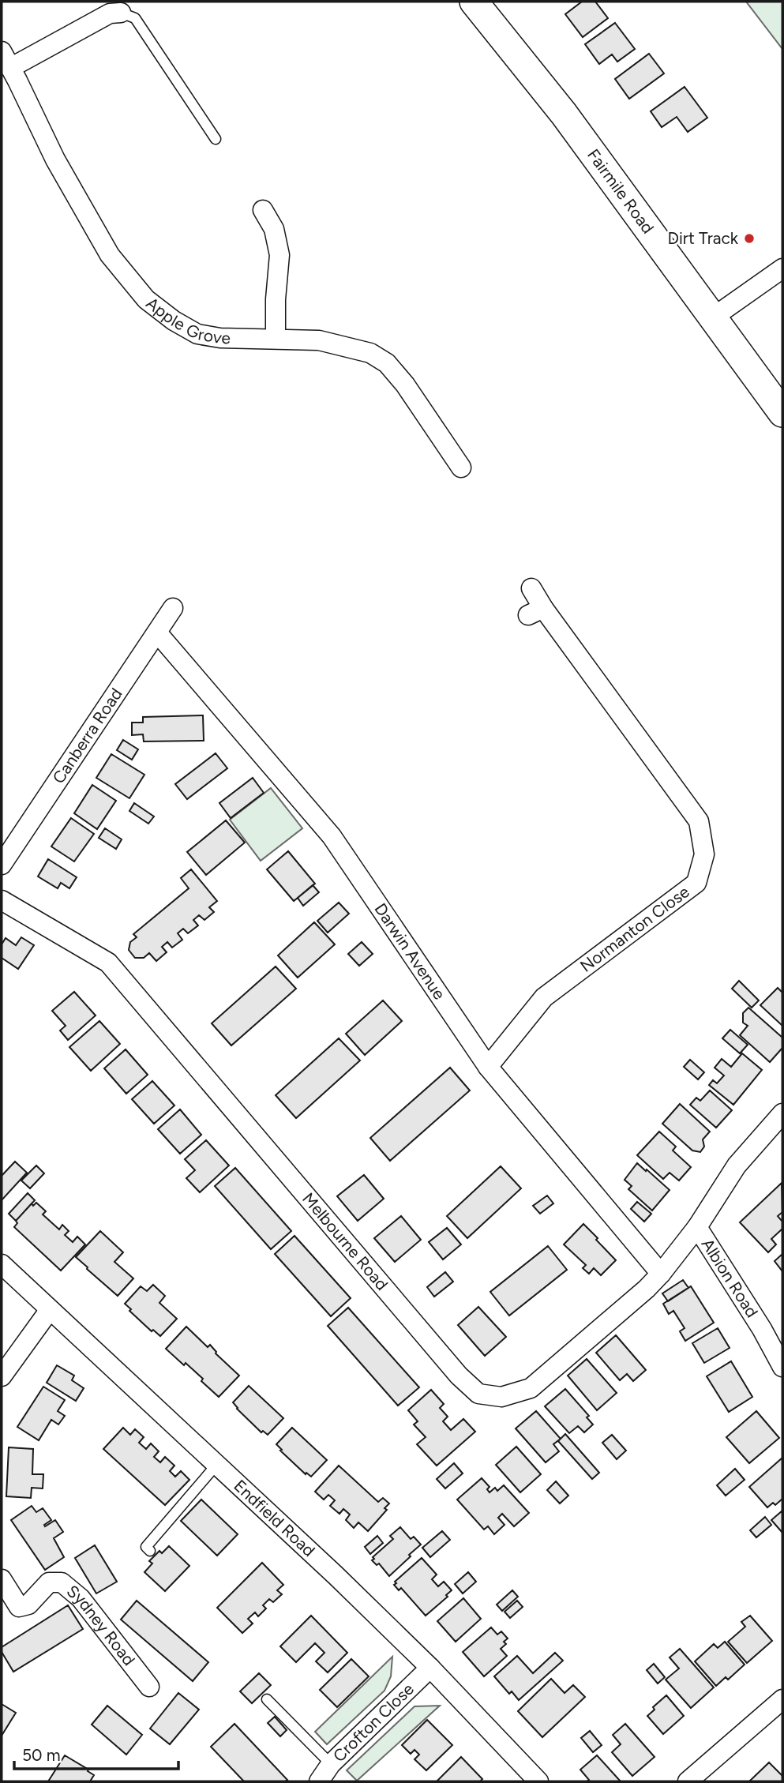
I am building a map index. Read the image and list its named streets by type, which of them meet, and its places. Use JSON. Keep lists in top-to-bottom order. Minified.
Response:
{"streets":{"main road":["Fairmile Road"],"street":["Apple Grove","Canberra Road","Normanton Close","Darwin Avenue","Melbourne Road","Albion Road","Endfield Road","Sydney Road","Crofton Close"]},"crossings":[["Canberra Road","Darwin Avenue"],["Normanton Close","Darwin Avenue"],["Darwin Avenue","Melbourne Road"],["Melbourne Road","Albion Road"],["Endfield Road","Crofton Close"]],"places":["Dirt Track"],"scale_bar":"50 m"}
